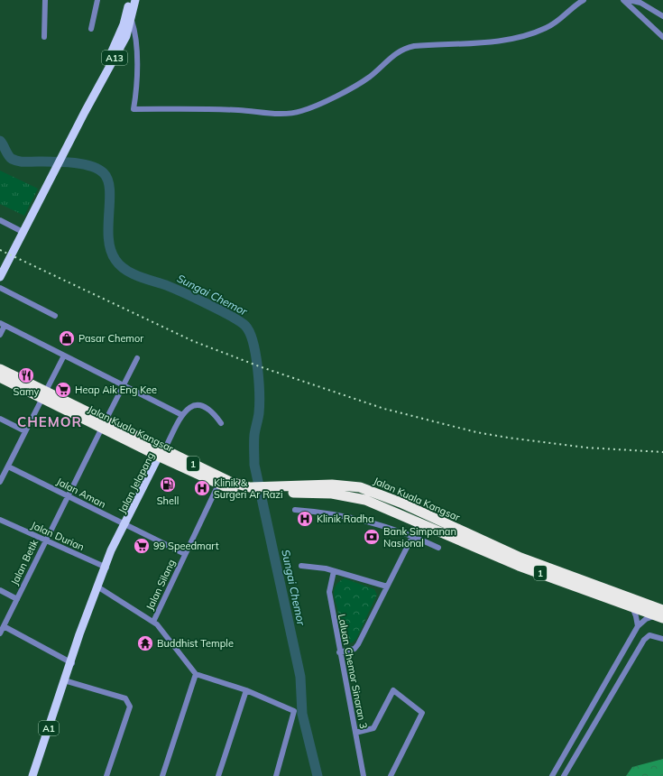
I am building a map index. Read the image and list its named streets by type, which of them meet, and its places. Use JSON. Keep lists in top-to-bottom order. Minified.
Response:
{"streets":{"highway":["Jalan Kuala Kangsar","1"],"main road":["A13","Jalan Jelapang","A1"],"street":["Jalan Aman","Jalan Durian","Jalan Betik","Jalan Silang","Laluan Chemor Sinaran 3"]},"crossings":[["Jalan Kuala Kangsar","Jalan Jelapang"],["Jalan Kuala Kangsar","Jalan Betik"],["Jalan Kuala Kangsar","Jalan Silang"],["Jalan Jelapang","Jalan Aman"],["Jalan Jelapang","Jalan Durian"],["Jalan Aman","Jalan Betik"],["Jalan Aman","Jalan Silang"],["Jalan Durian","Jalan Betik"]],"districts":["CHEMOR"],"water":["Sungai Chemor"],"places":{"shop":["Pasar Chemor"],"restaurant":["Samy"],"supermarket":["Heap Aik Eng Kee","99 Speedmart"],"fuel station":["Shell"],"hospital":["Klinik & Surgeri Ar Razi","Klinik Radha"],"bank":["Bank Simpanan Nasional"],"temple":["Buddhist Temple"]}}
